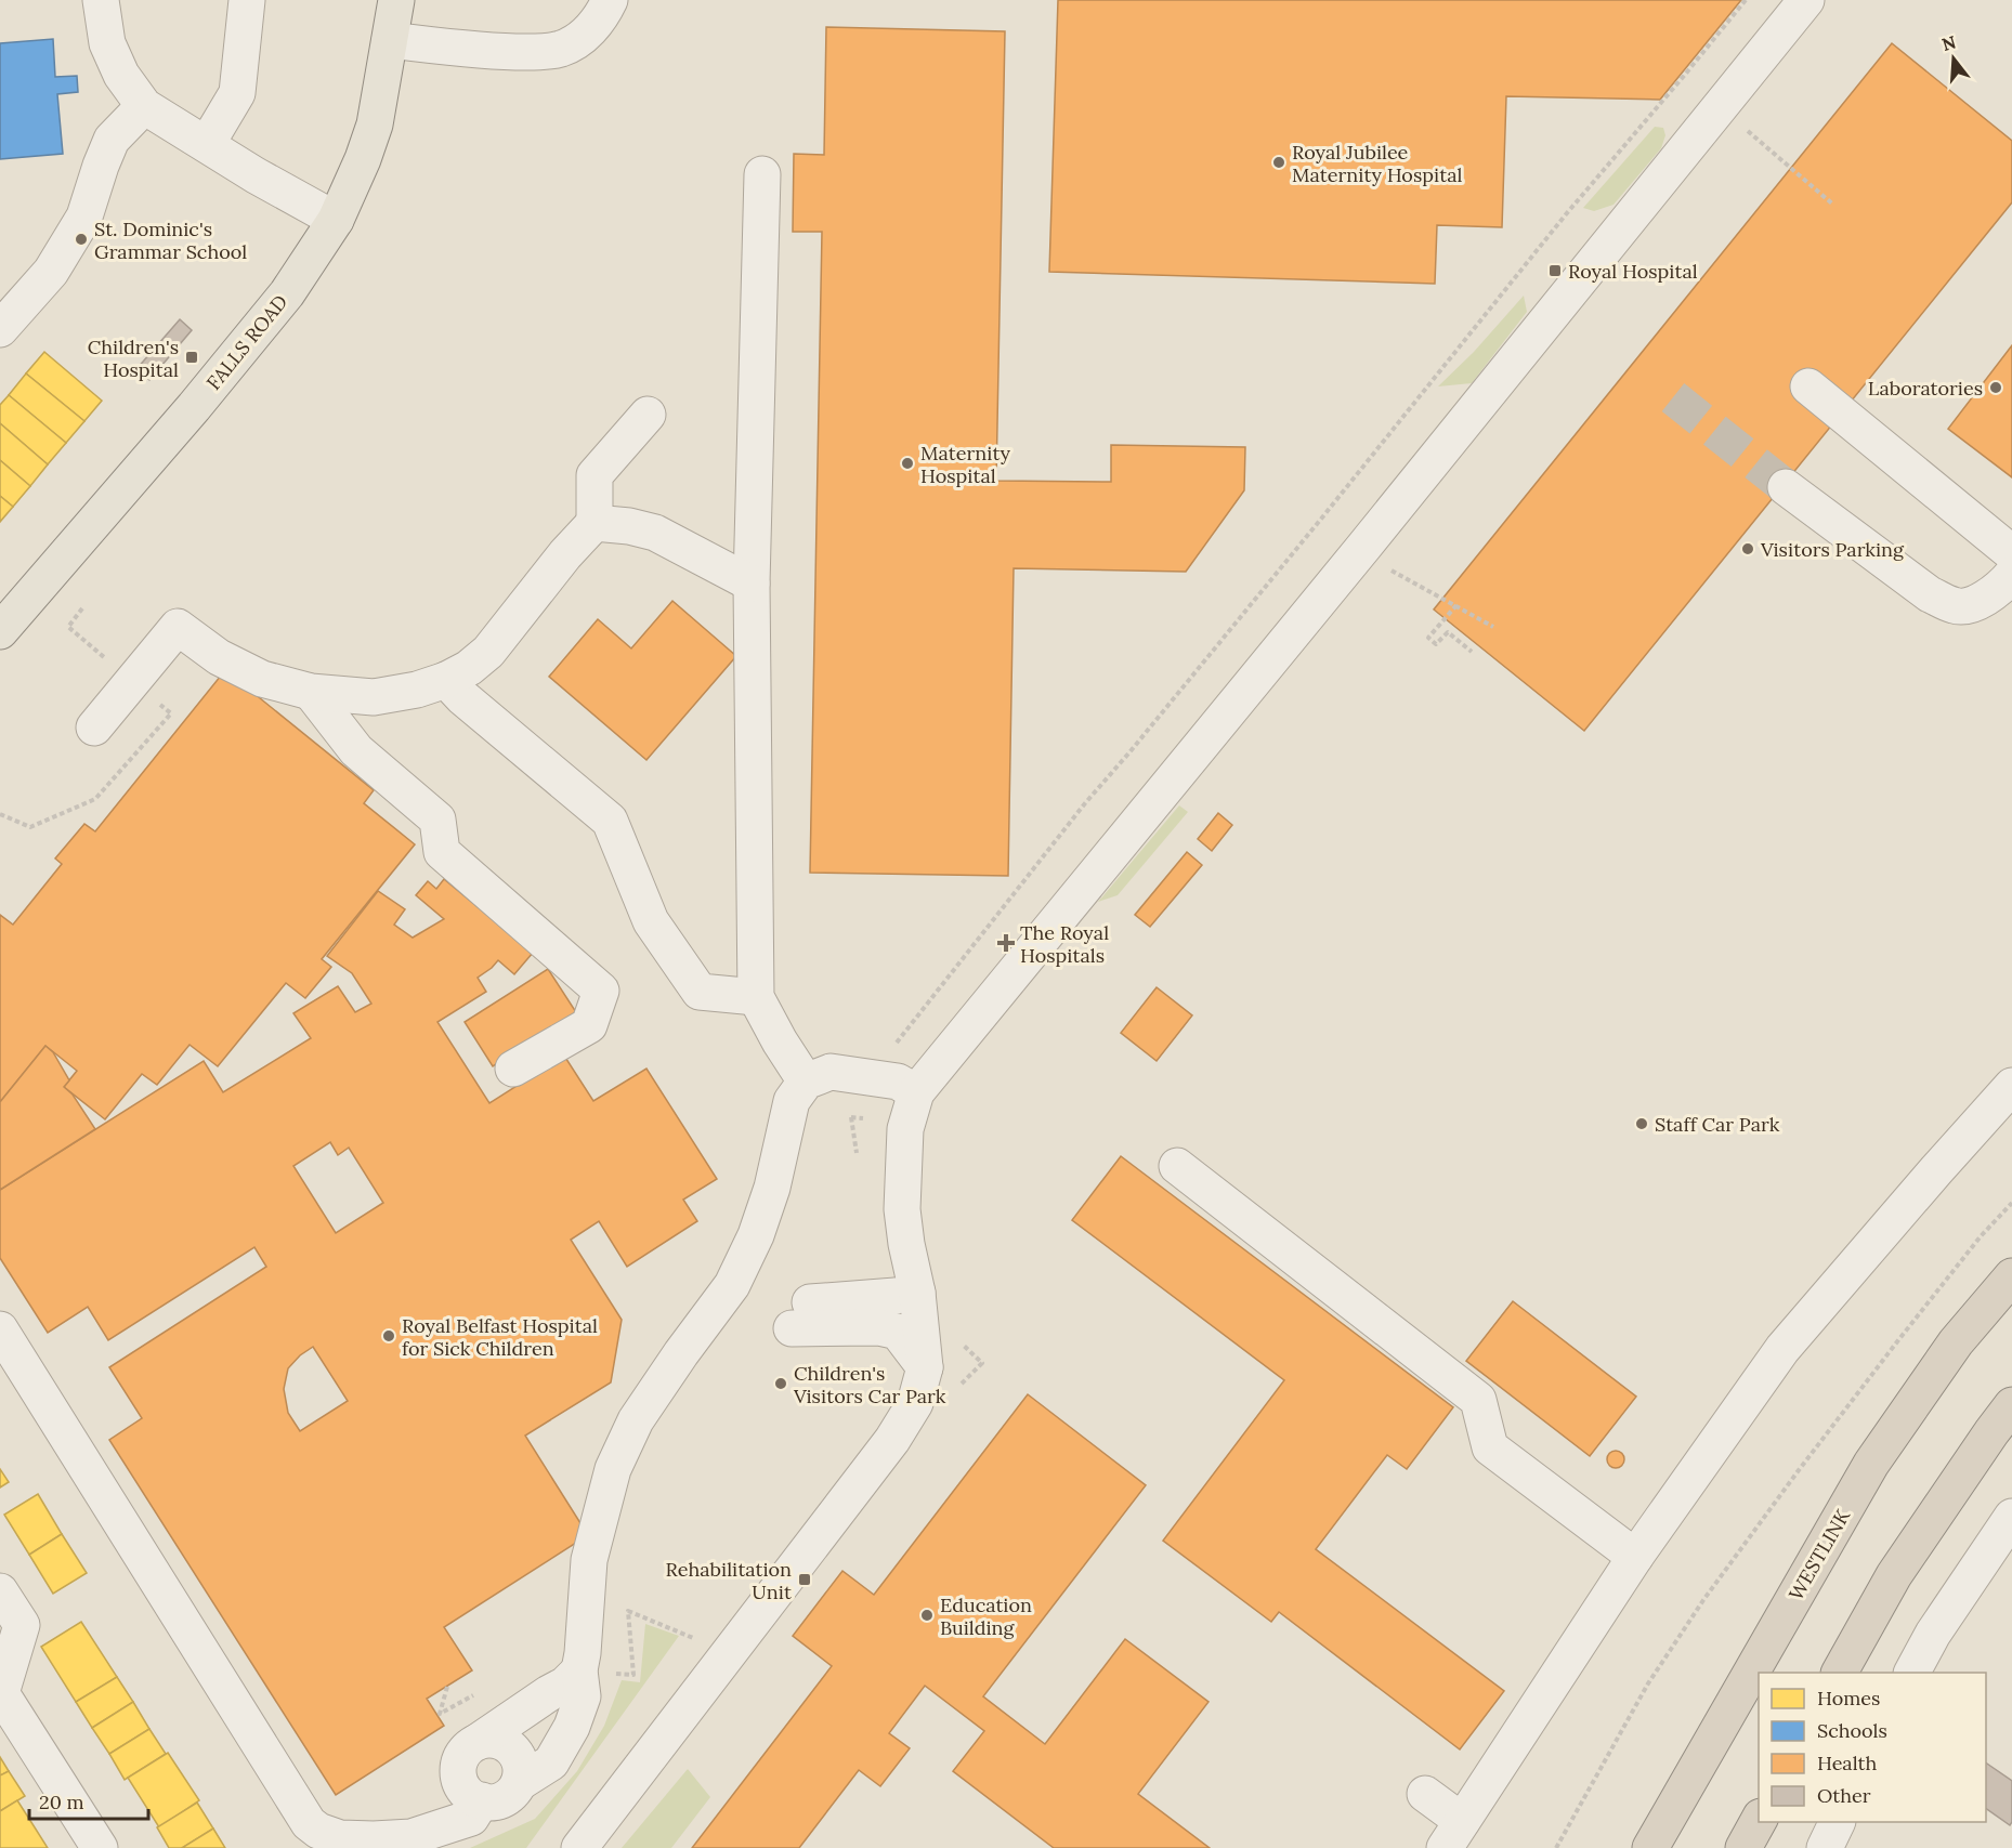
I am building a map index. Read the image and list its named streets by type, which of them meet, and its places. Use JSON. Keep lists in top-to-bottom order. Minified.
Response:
{"streets":{"highway":["WESTLINK"],"main road":["FALLS ROAD"]},"places":{"other":["Royal Jubilee Maternity Hospital","St. Dominic's Grammar School","Laboratories","Maternity Hospital","Visitors Parking","Staff Car Park","Royal Belfast Hospital for Sick Children","Children's Visitors Car Park","Education Building"],"transit":["Royal Hospital","Children's Hospital","Rehabilitation Unit"],"health":["The Royal Hospitals"]},"legend":["Homes","Schools","Health","Other"],"scale_bar":"20 m","north":"top"}
